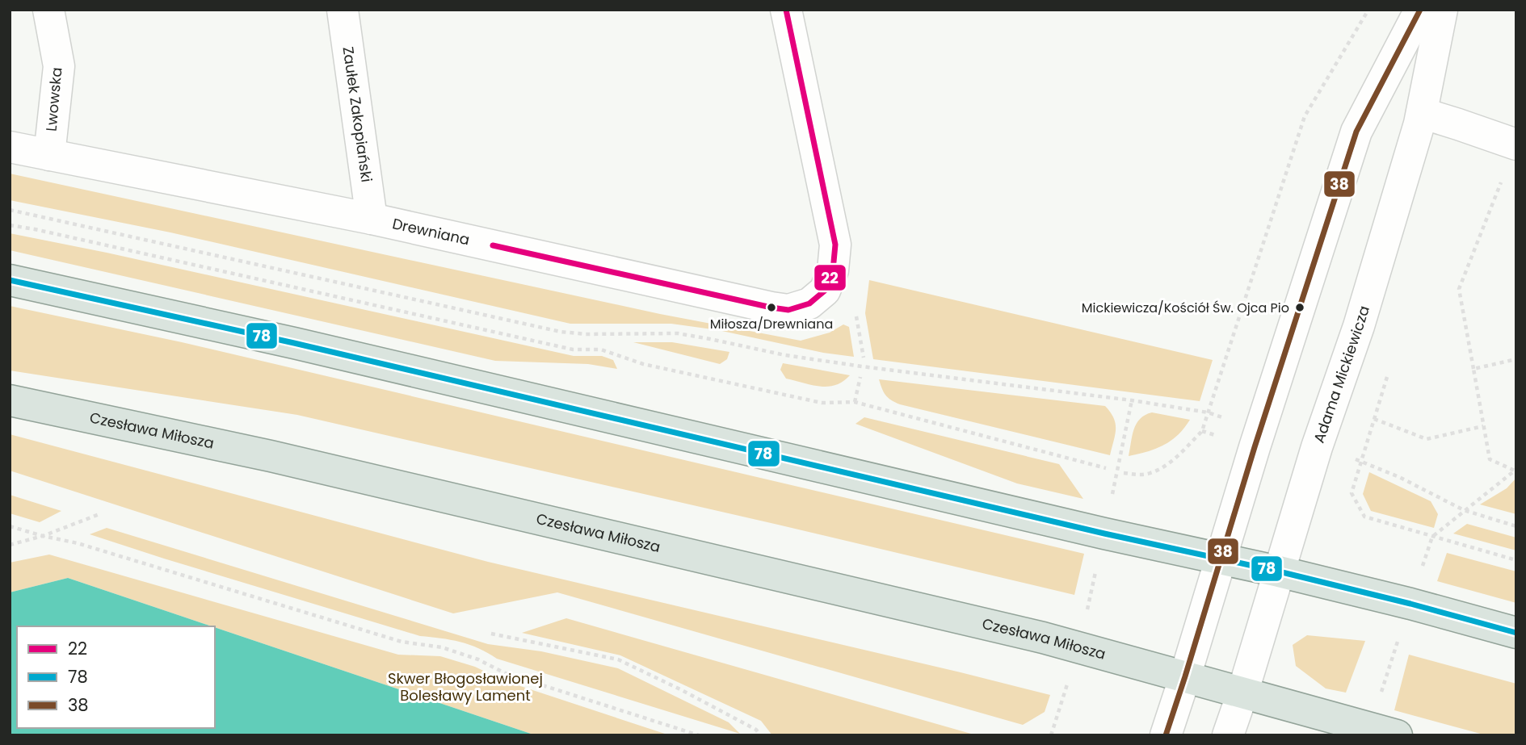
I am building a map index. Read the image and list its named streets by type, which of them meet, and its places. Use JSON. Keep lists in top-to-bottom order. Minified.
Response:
{"streets":{"main road":["Czesława Miłosza"],"street":["Lwowska","Zaułek Zakopiański","Drewniana","Adama Mickiewicza"]},"crossings":[["Lwowska","Drewniana"],["Zaułek Zakopiański","Drewniana"],["Adama Mickiewicza","Czesława Miłosza"]],"parks":["Skwer Błogosławionej Bolesławy Lament"],"places":["Miłosza/Drewniana","Mickiewicza/Kościół Św. Ojca Pio"],"lines":["transit line 22","transit line 38","transit line 78"],"legend":["22","78","38"]}
